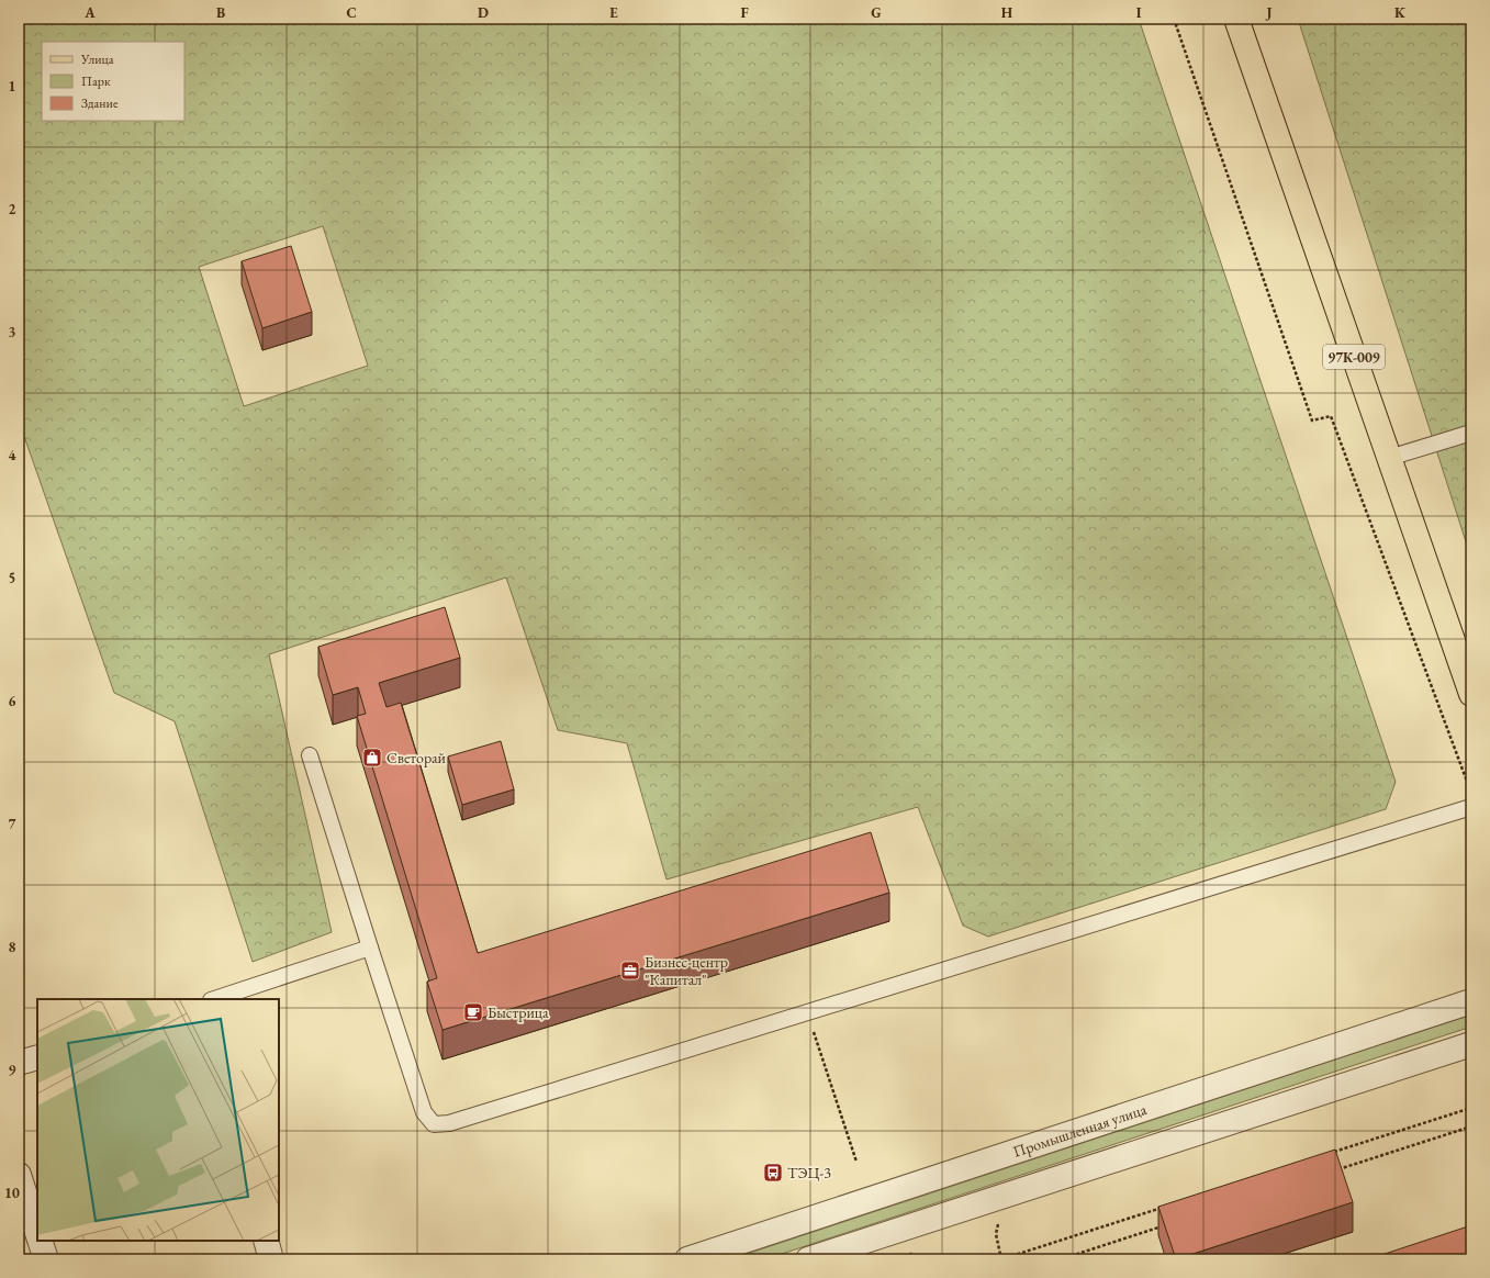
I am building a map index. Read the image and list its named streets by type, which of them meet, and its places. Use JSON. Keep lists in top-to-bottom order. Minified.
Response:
{"streets":{"main road":["97К-009"],"street":["Промышленная улица"]},"places":{"shop":["Светорай"],"office":["Бизнес-центр \"Капитал\""],"cafe":["Быстрица"],"bus stop":["ТЭЦ-3"]},"legend":["Улица","Парк","Здание"],"grid":{"columns":["A","B","C","D","E","F","G","H","I","J","K"],"rows":["1","2","3","4","5","6","7","8","9","10"]}}
